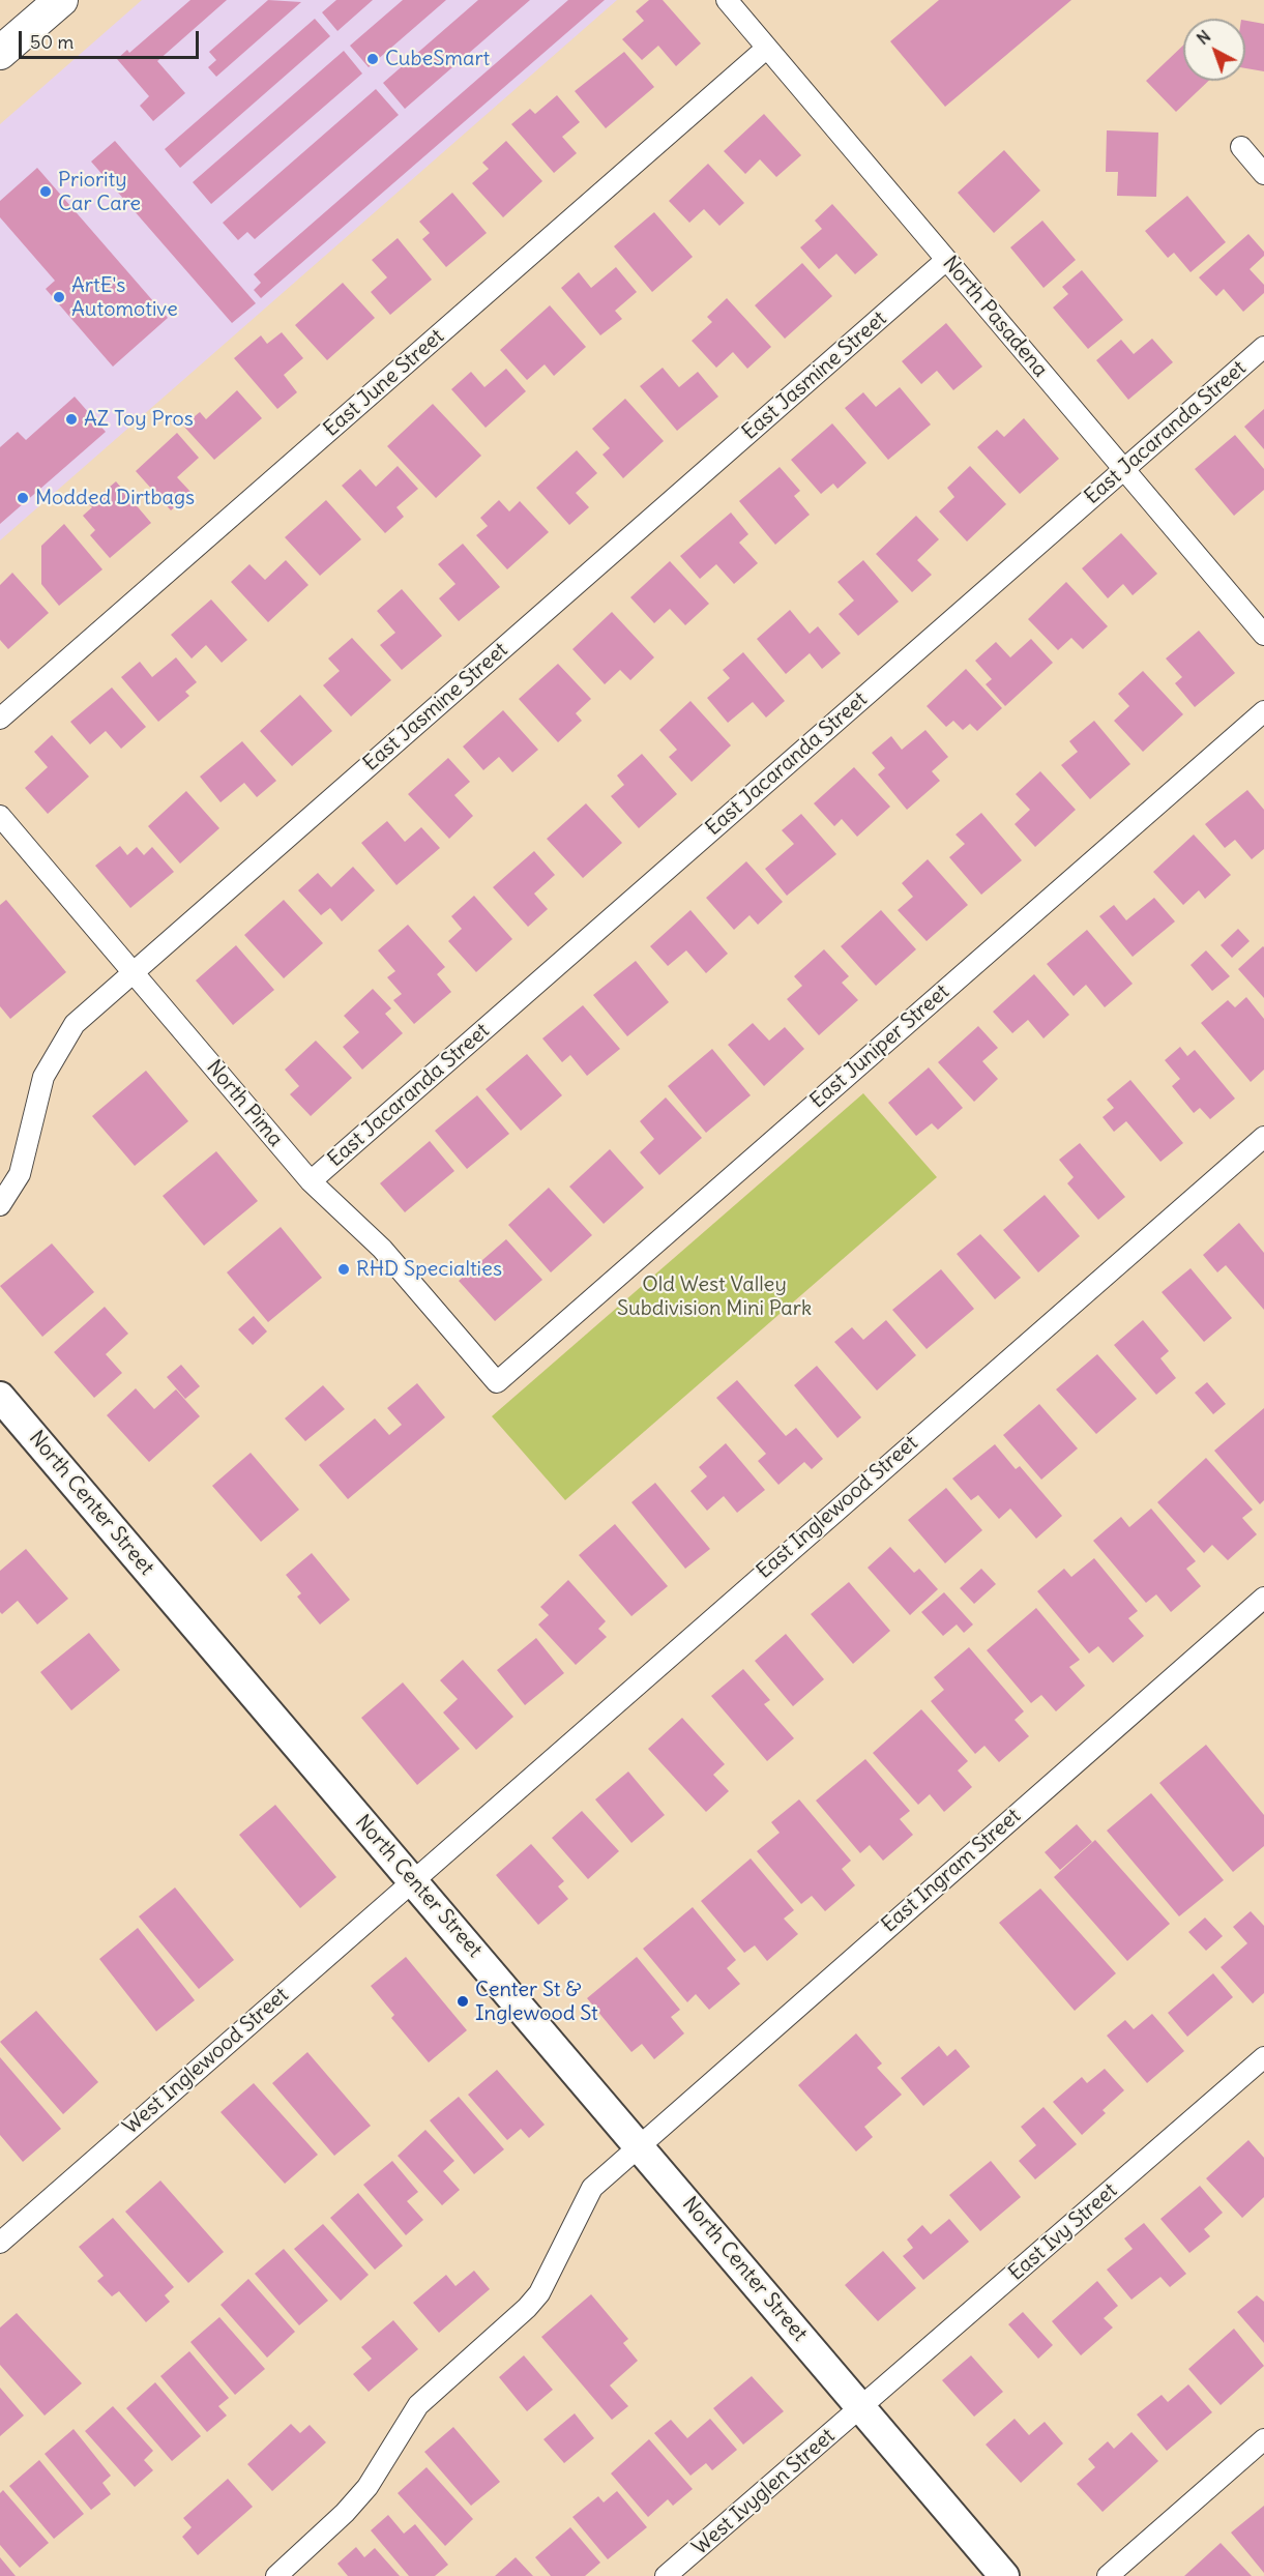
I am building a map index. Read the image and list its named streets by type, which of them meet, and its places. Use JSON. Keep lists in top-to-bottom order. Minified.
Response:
{"streets":{"street":["North Pasadena","East Jasmine Street","East June Street","East Jacaranda Street","East Juniper Street","North Pima","North Center Street","East Inglewood Street","East Ingram Street","West Inglewood Street","East Ivy Street","West Ivyglen Street"]},"crossings":[["North Pasadena","East Jasmine Street"],["North Pasadena","East June Street"],["North Pasadena","East Jacaranda Street"],["East Jasmine Street","North Pima"],["East Jacaranda Street","North Pima"],["East Juniper Street","North Pima"],["North Center Street","East Inglewood Street"],["North Center Street","East Ingram Street"],["North Center Street","West Inglewood Street"],["North Center Street","East Ivy Street"],["North Center Street","West Ivyglen Street"],["East Inglewood Street","West Inglewood Street"],["East Ivy Street","West Ivyglen Street"]],"parks":["Old West Valley Subdivision Mini Park"],"places":["CubeSmart","Priority Car Care","ArtE's Automotive","AZ Toy Pros","Modded Dirtbags","RHD Specialties","Center St & Inglewood St"],"scale_bar":"50 m","north":"top left"}
